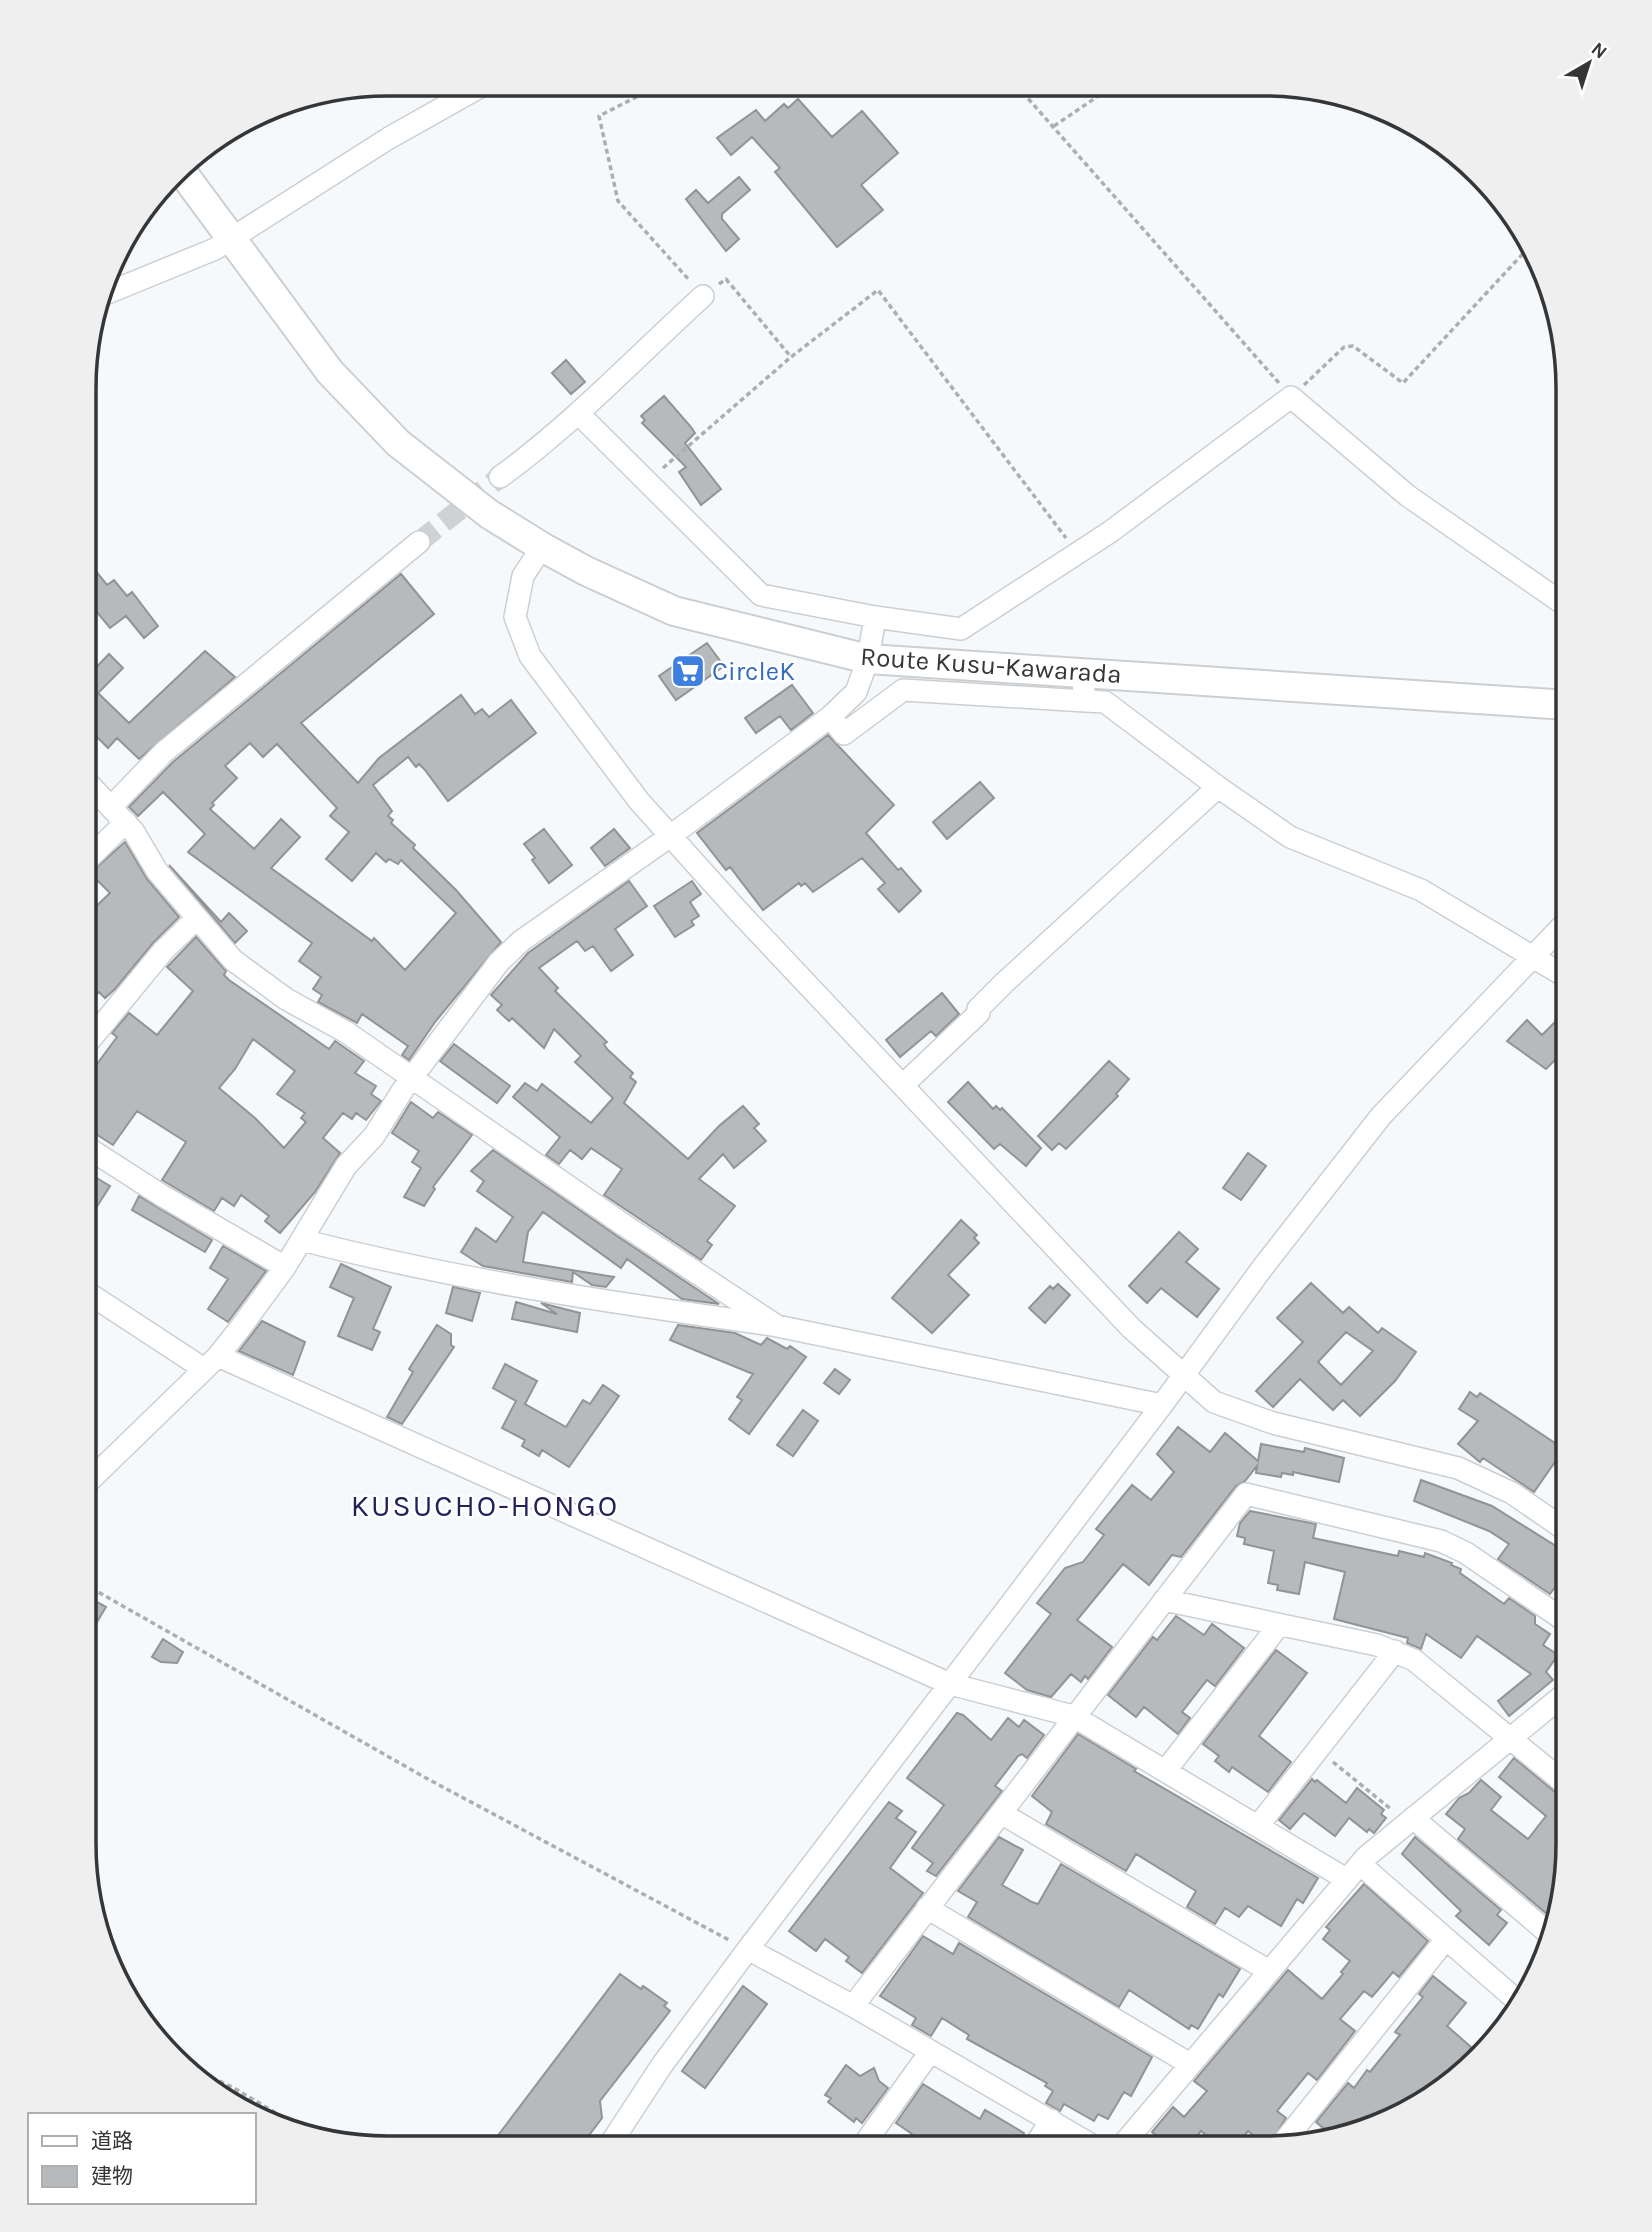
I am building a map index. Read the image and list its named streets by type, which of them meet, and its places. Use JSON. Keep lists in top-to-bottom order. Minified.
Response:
{"streets":{"main road":["Route Kusu-Kawarada"]},"districts":["KUSUCHO-HONGO"],"places":{"supermarket":["CircleK"]},"legend":["道路","建物"],"north":"top right"}
